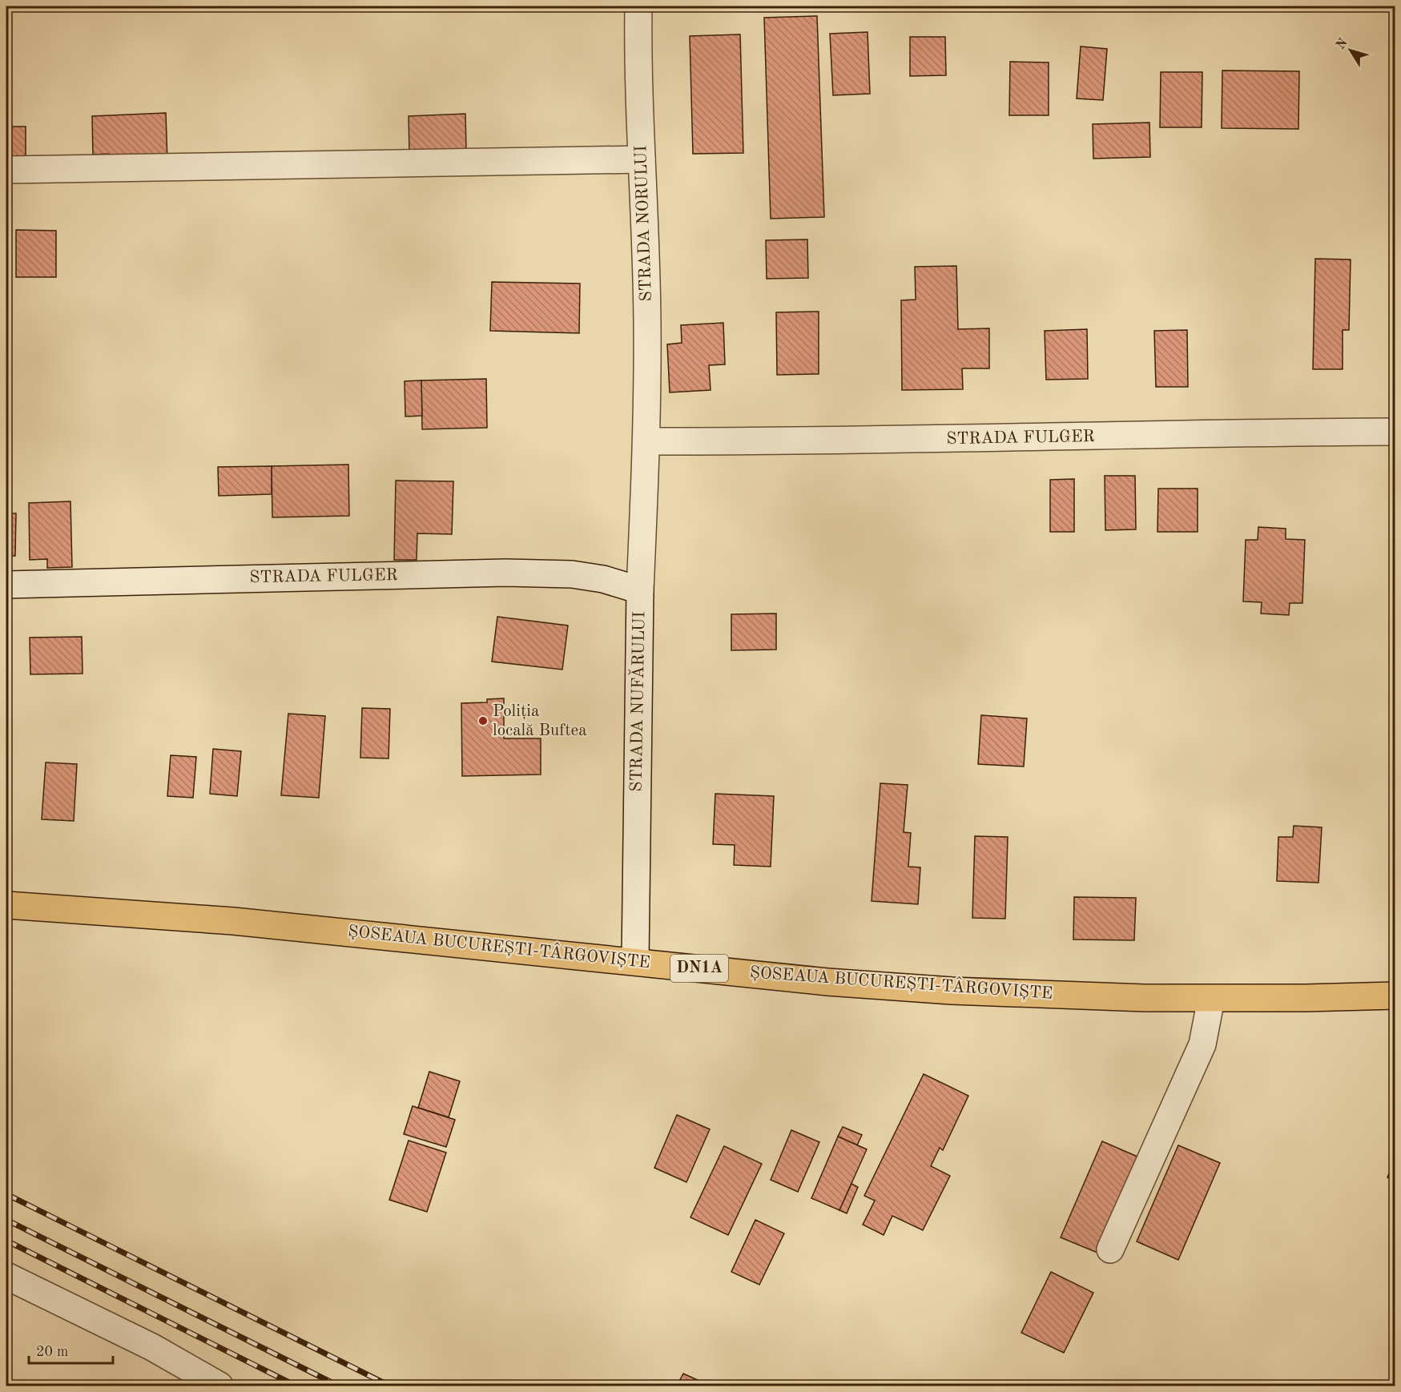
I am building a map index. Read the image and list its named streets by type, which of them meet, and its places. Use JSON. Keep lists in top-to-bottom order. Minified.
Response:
{"streets":{"main road":["ȘOSEAUA BUCUREȘTI-TÂRGOVIȘTE","DN1A"],"street":["STRADA NORULUI","STRADA FULGER","STRADA NUFĂRULUI"]},"crossings":[["STRADA NORULUI","STRADA FULGER"],["STRADA NORULUI","STRADA NUFĂRULUI"],["STRADA FULGER","STRADA NUFĂRULUI"],["STRADA NUFĂRULUI","ȘOSEAUA BUCUREȘTI-TÂRGOVIȘTE"]],"places":["Poliția locală Buftea"],"scale_bar":"20 m","north":"top left"}
